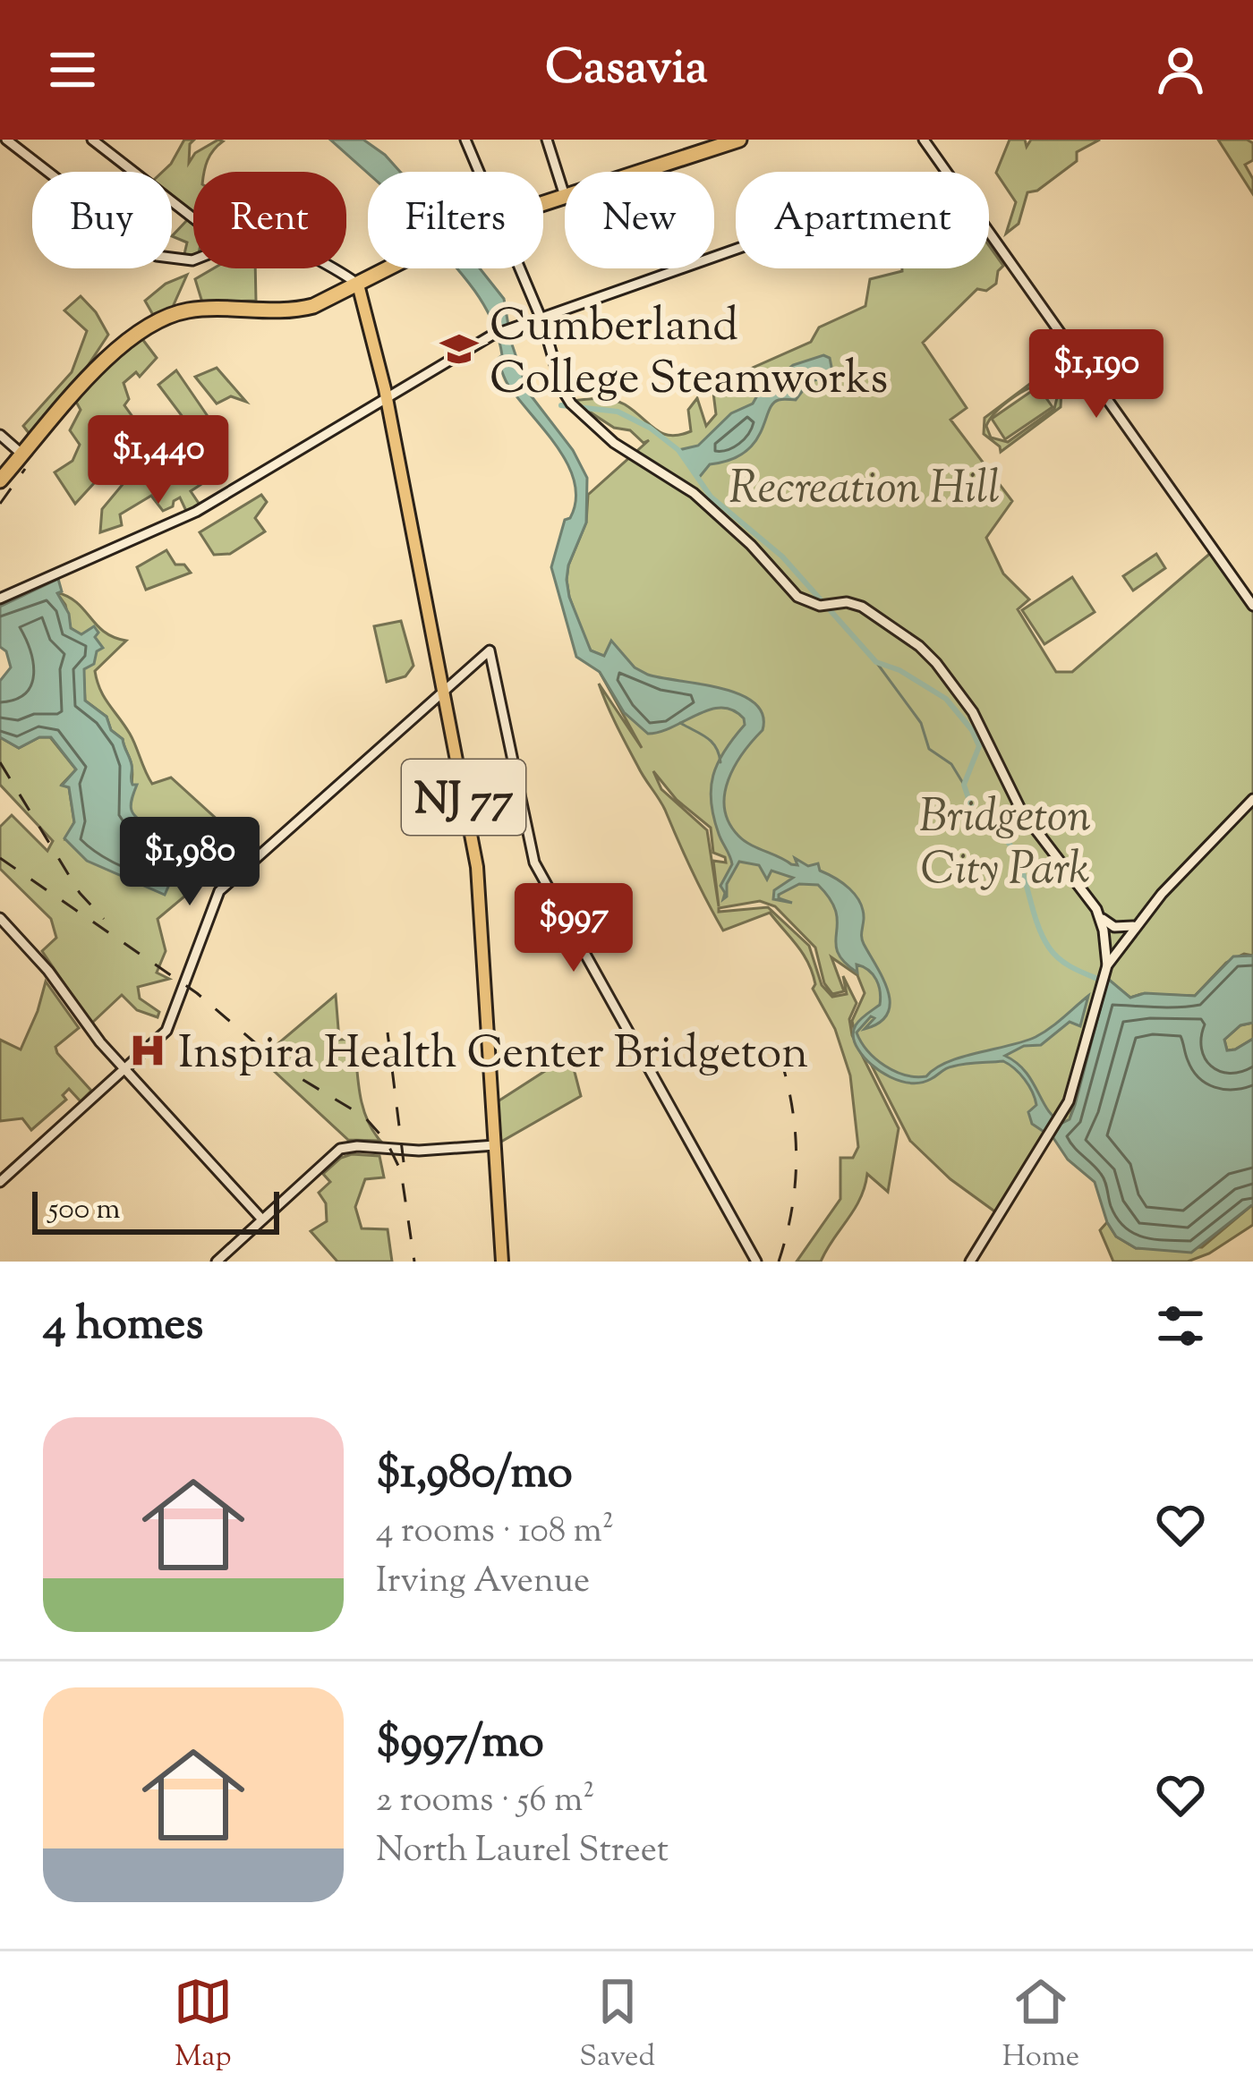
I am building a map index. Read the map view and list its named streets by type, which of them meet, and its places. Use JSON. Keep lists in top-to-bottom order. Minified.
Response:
{"streets":{"main road":["NJ 77"]},"parks":["Recreation Hill","Bridgeton City Park"],"places":{"school or university":["Cumberland College Steamworks"],"hospital":["Inspira Health Center Bridgeton"]},"scale_bar":"500 m","page":{"header":"Casavia","chip":["Buy","Rent","Filters","New","Apartment"],"price":["$1,190","$1,440","$1,980","$997"],"scale":"500 m","heading":"4 homes","list":[{"name":"$1,980/mo","note":"4 rooms · 108 m² · Irving Avenue"},{"name":"$997/mo","note":"2 rooms · 56 m² · North Laurel Street"}],"tabs":["Map","Saved","Home"]}}
